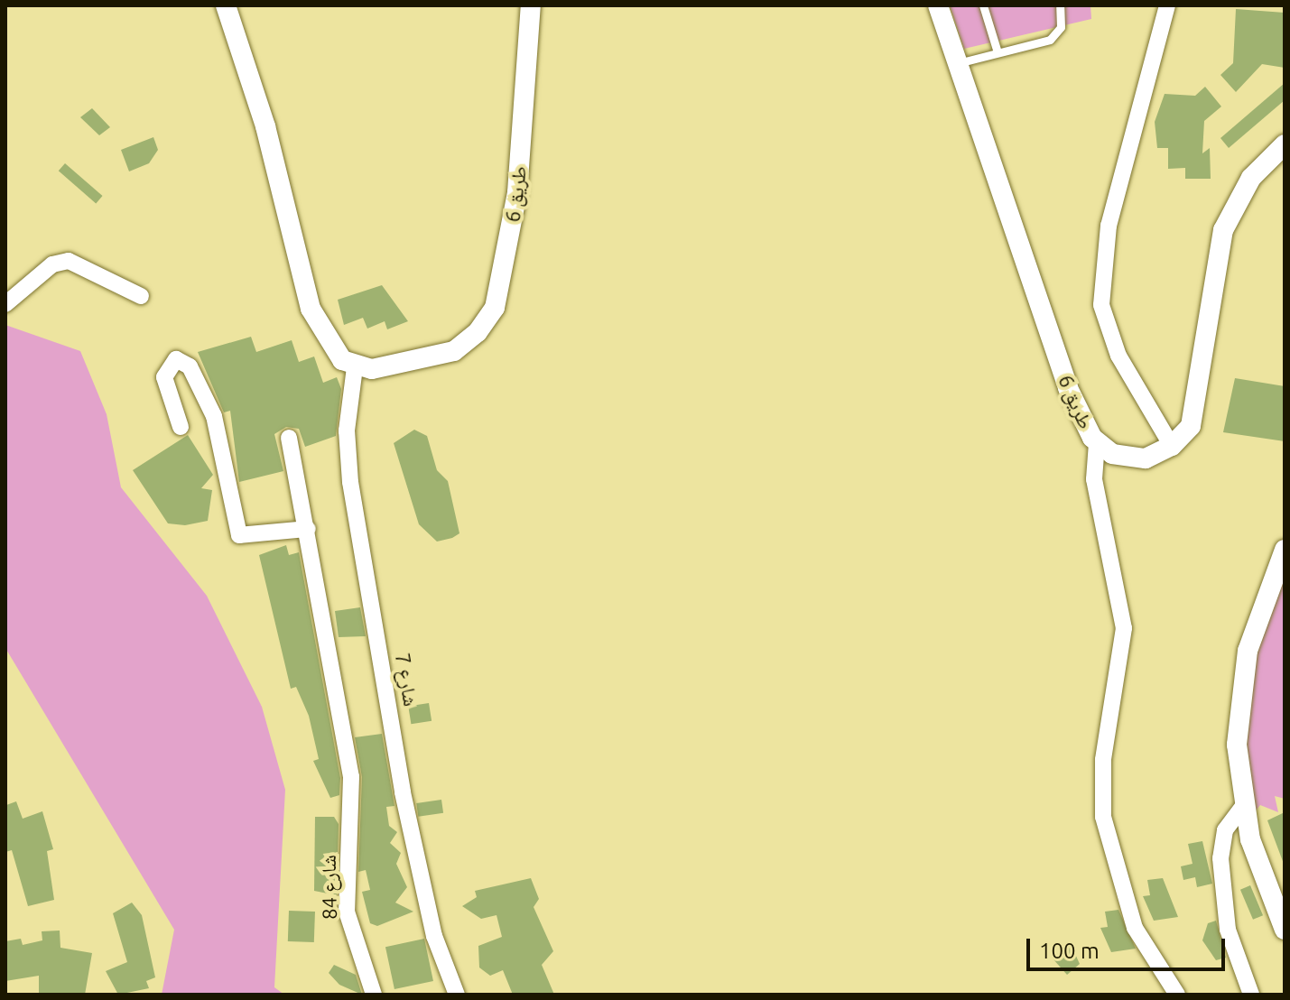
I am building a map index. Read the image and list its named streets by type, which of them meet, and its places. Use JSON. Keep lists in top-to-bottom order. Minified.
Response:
{"streets":{"street":["طريق 6","شارع 7","شارع 84"]},"crossings":[["طريق 6","شارع 7"]],"scale_bar":"100 m"}
